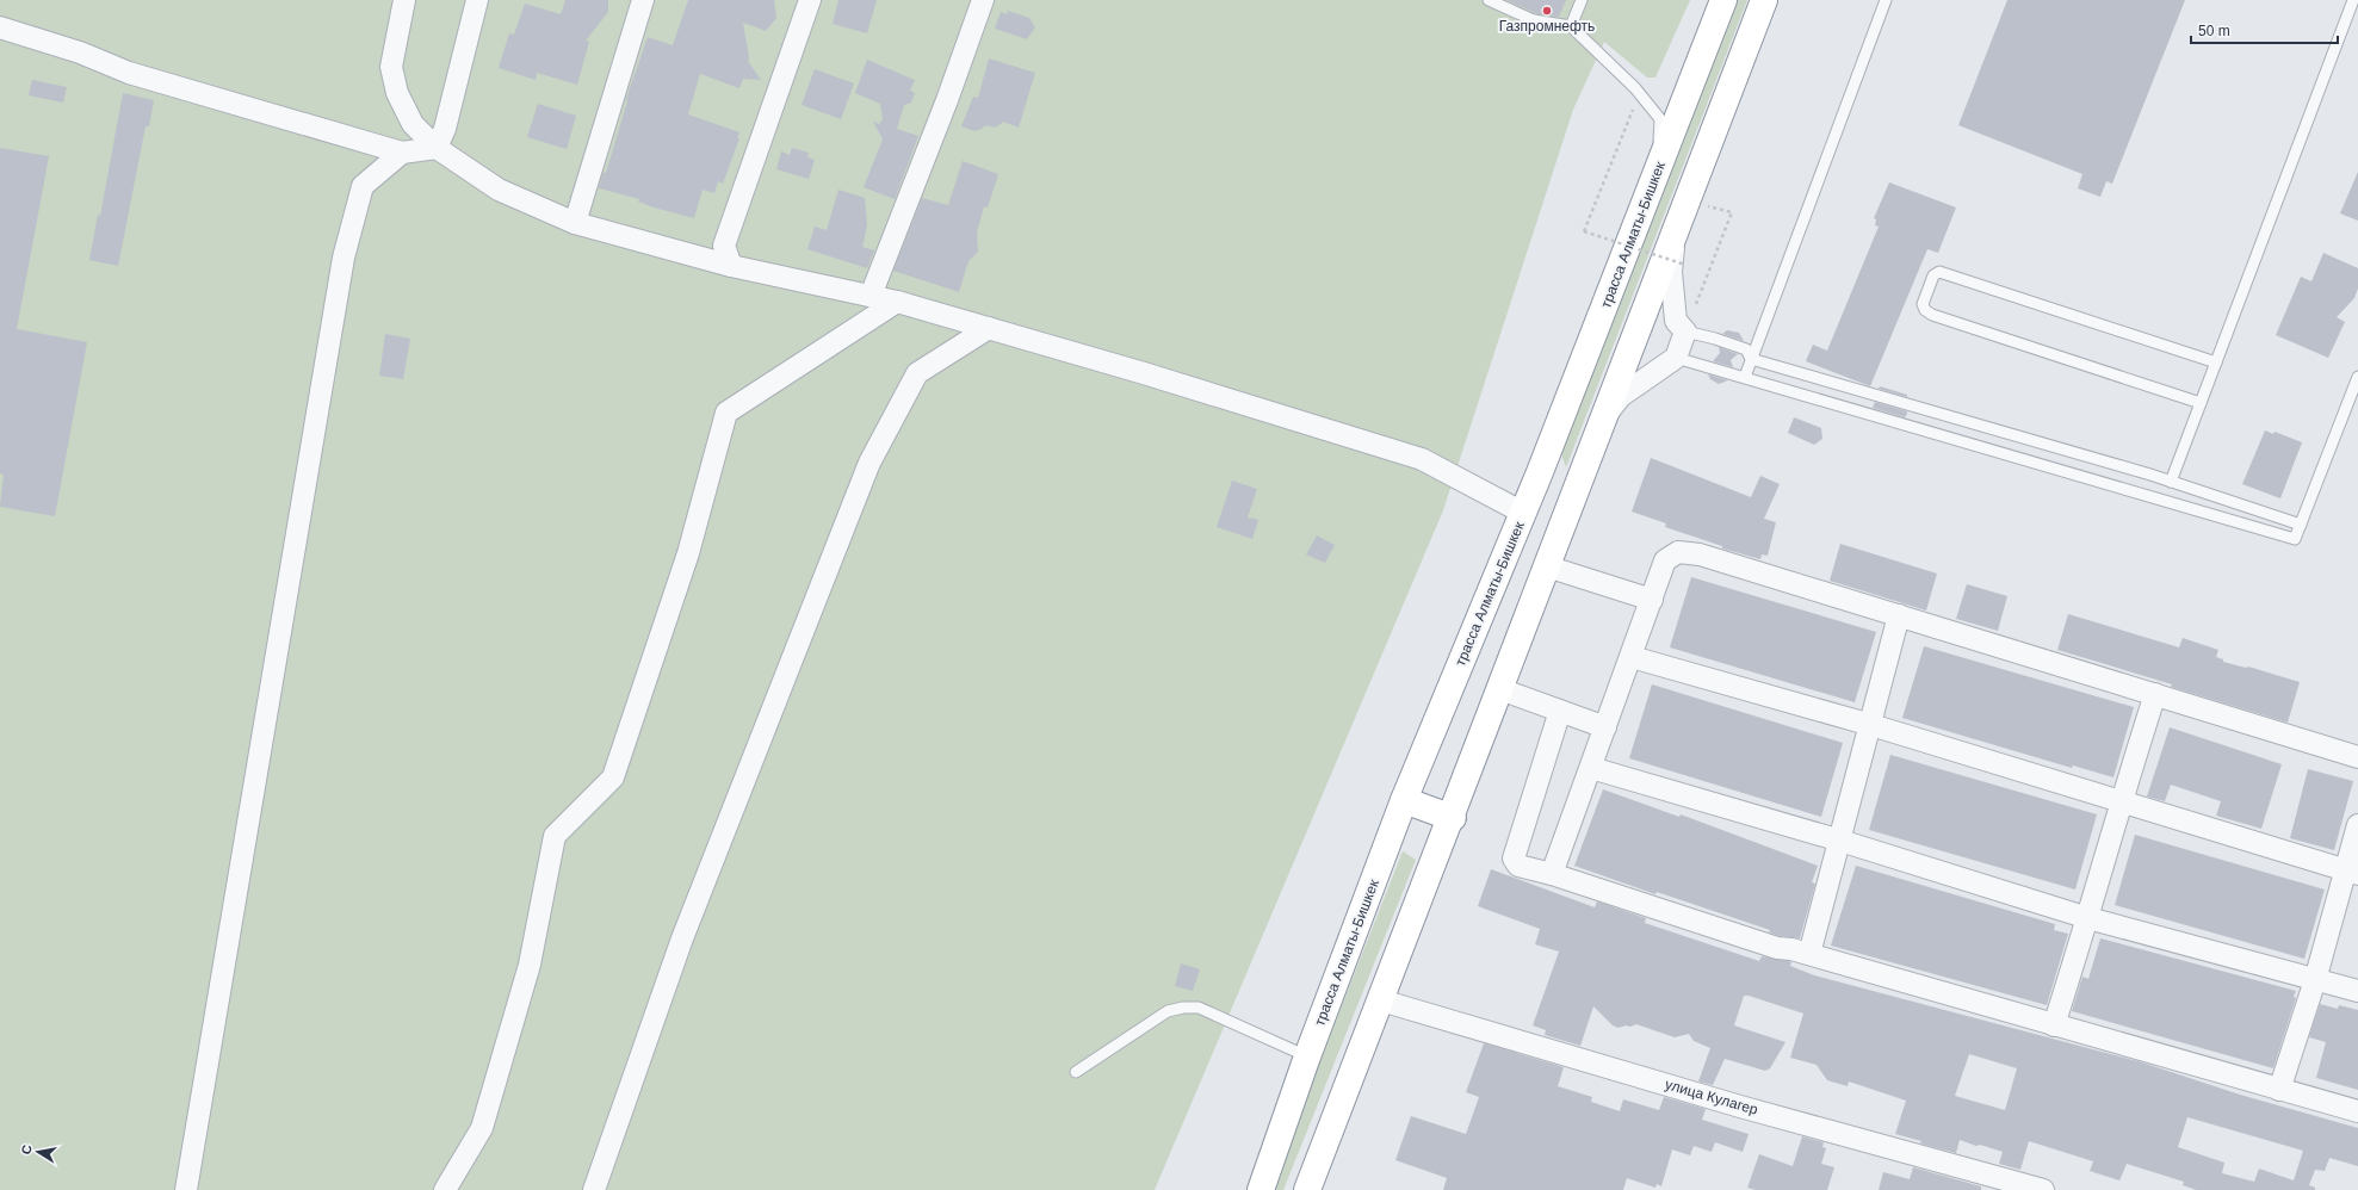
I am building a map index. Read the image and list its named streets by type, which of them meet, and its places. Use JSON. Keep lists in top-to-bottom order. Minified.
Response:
{"streets":{"highway":["трасса Алматы-Бишкек"],"street":["улица Кулагер"]},"places":["Газпромнефть"],"scale_bar":"50 m","north":"left"}
